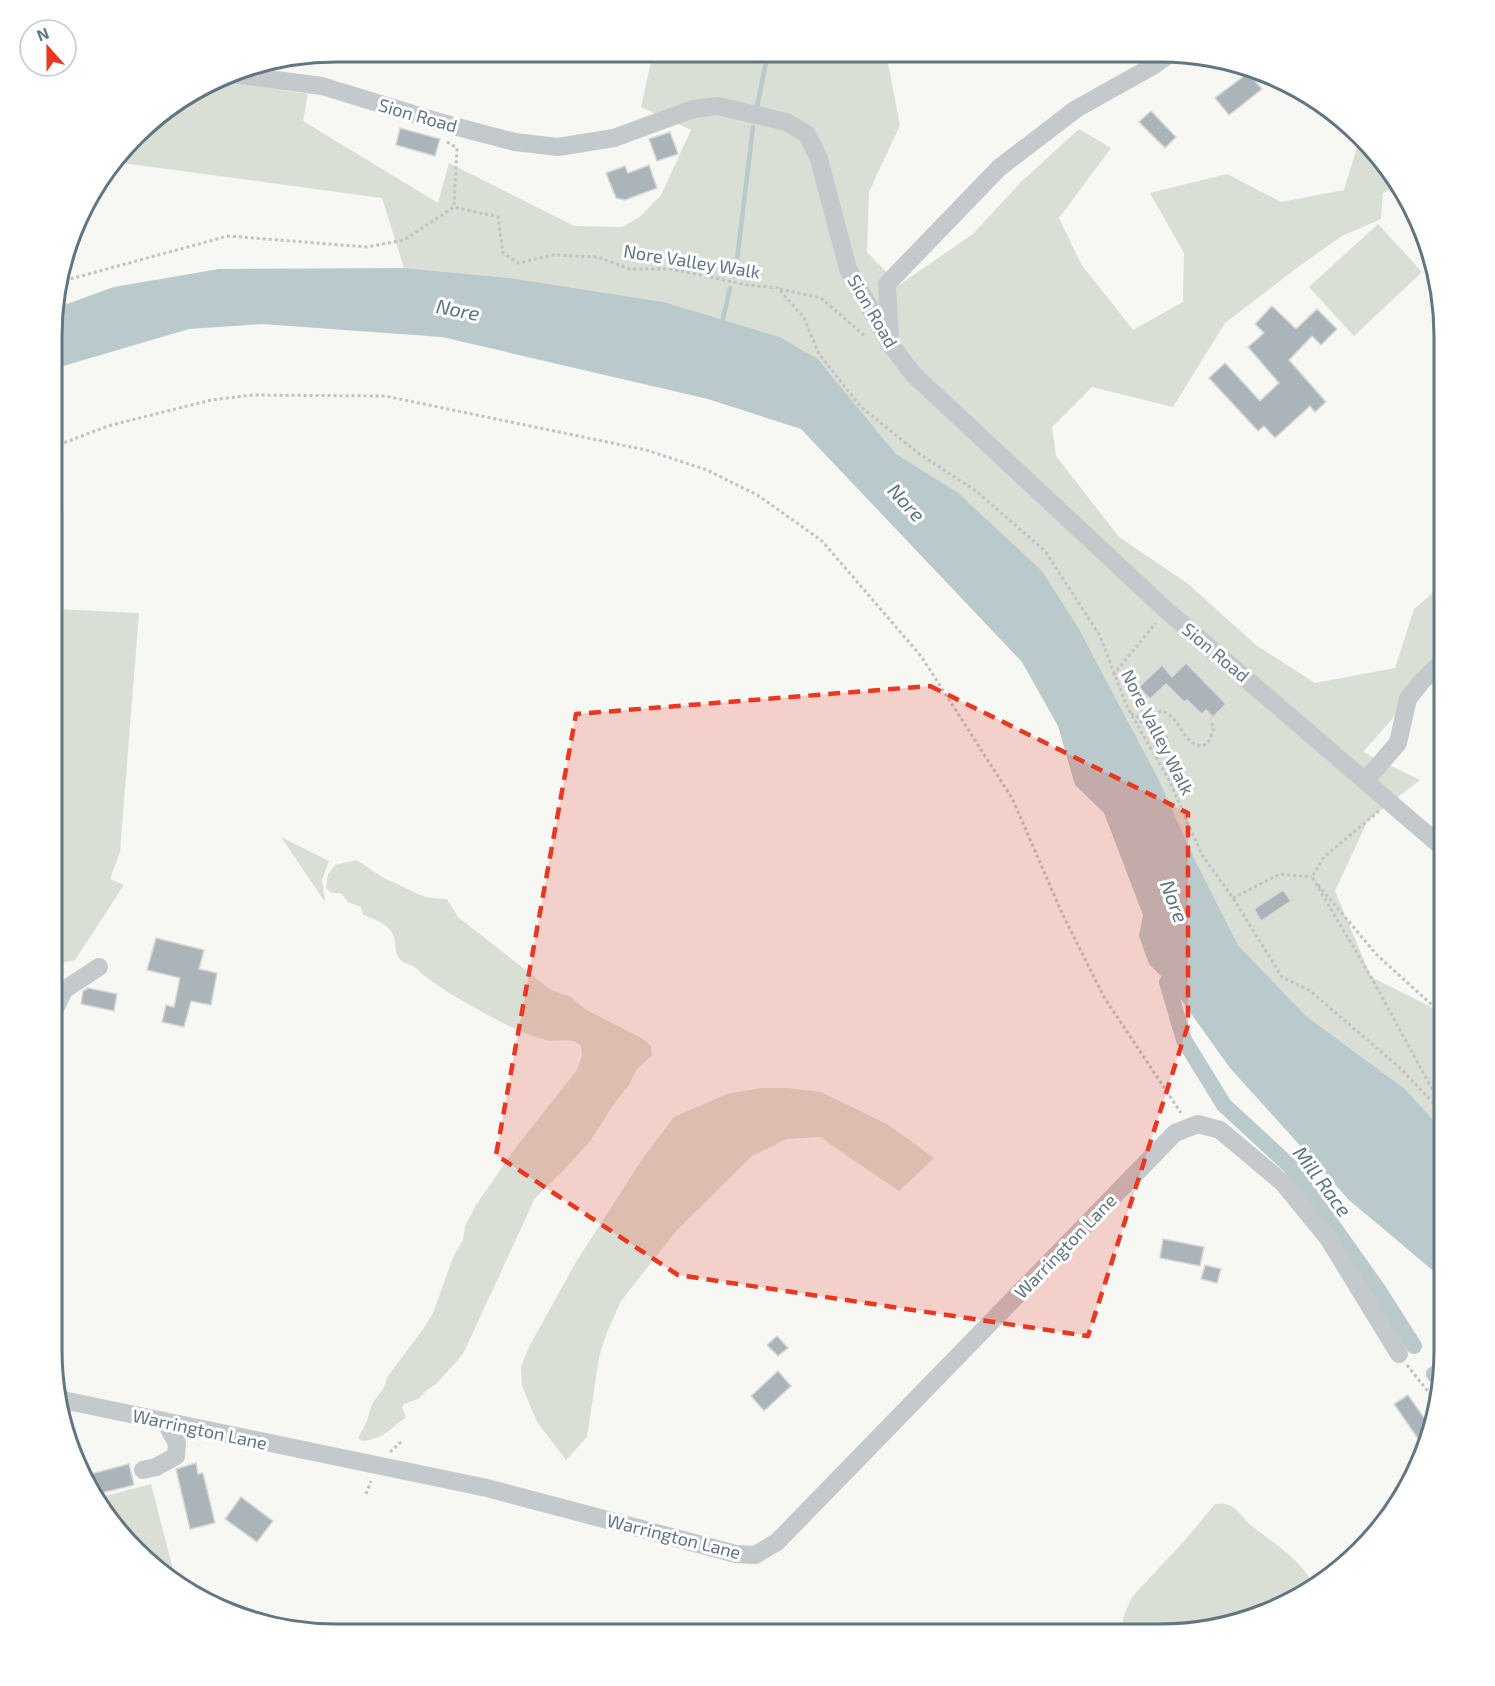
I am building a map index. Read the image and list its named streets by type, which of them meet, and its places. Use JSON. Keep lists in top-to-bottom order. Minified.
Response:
{"streets":{"street":["Sion Road","Warrington Lane"],"path":["Nore Valley Walk"]},"water":["Nore","Mill Race"],"north":"top"}
